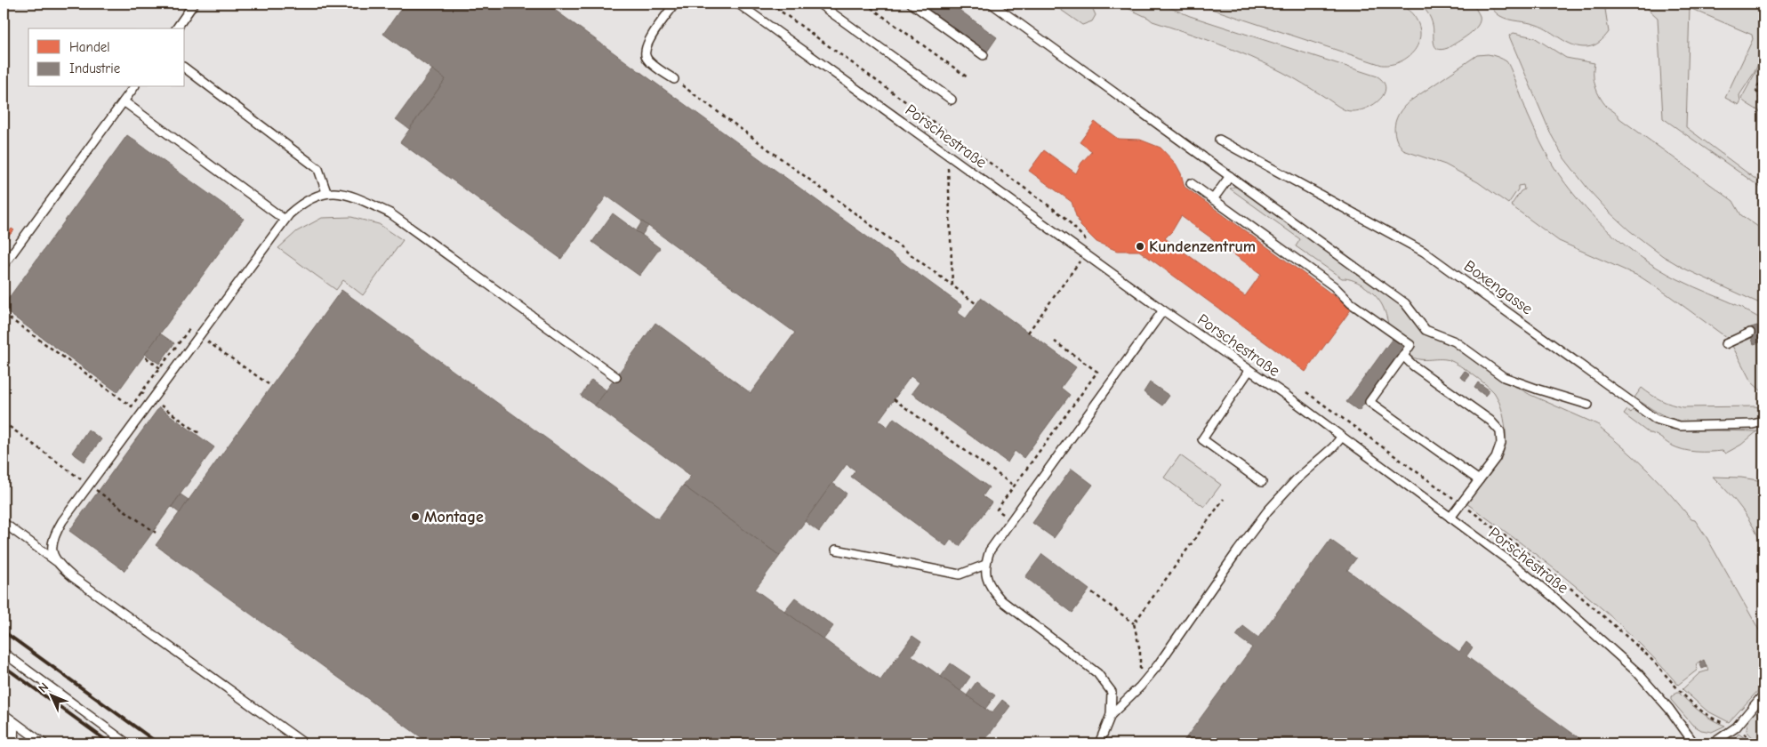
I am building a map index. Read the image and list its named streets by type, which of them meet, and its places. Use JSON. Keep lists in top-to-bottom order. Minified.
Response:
{"streets":{"lane":["Porschestraße","Boxengasse"]},"places":["Kundenzentrum","Montage"],"legend":["Handel","Industrie"],"north":"top left"}
